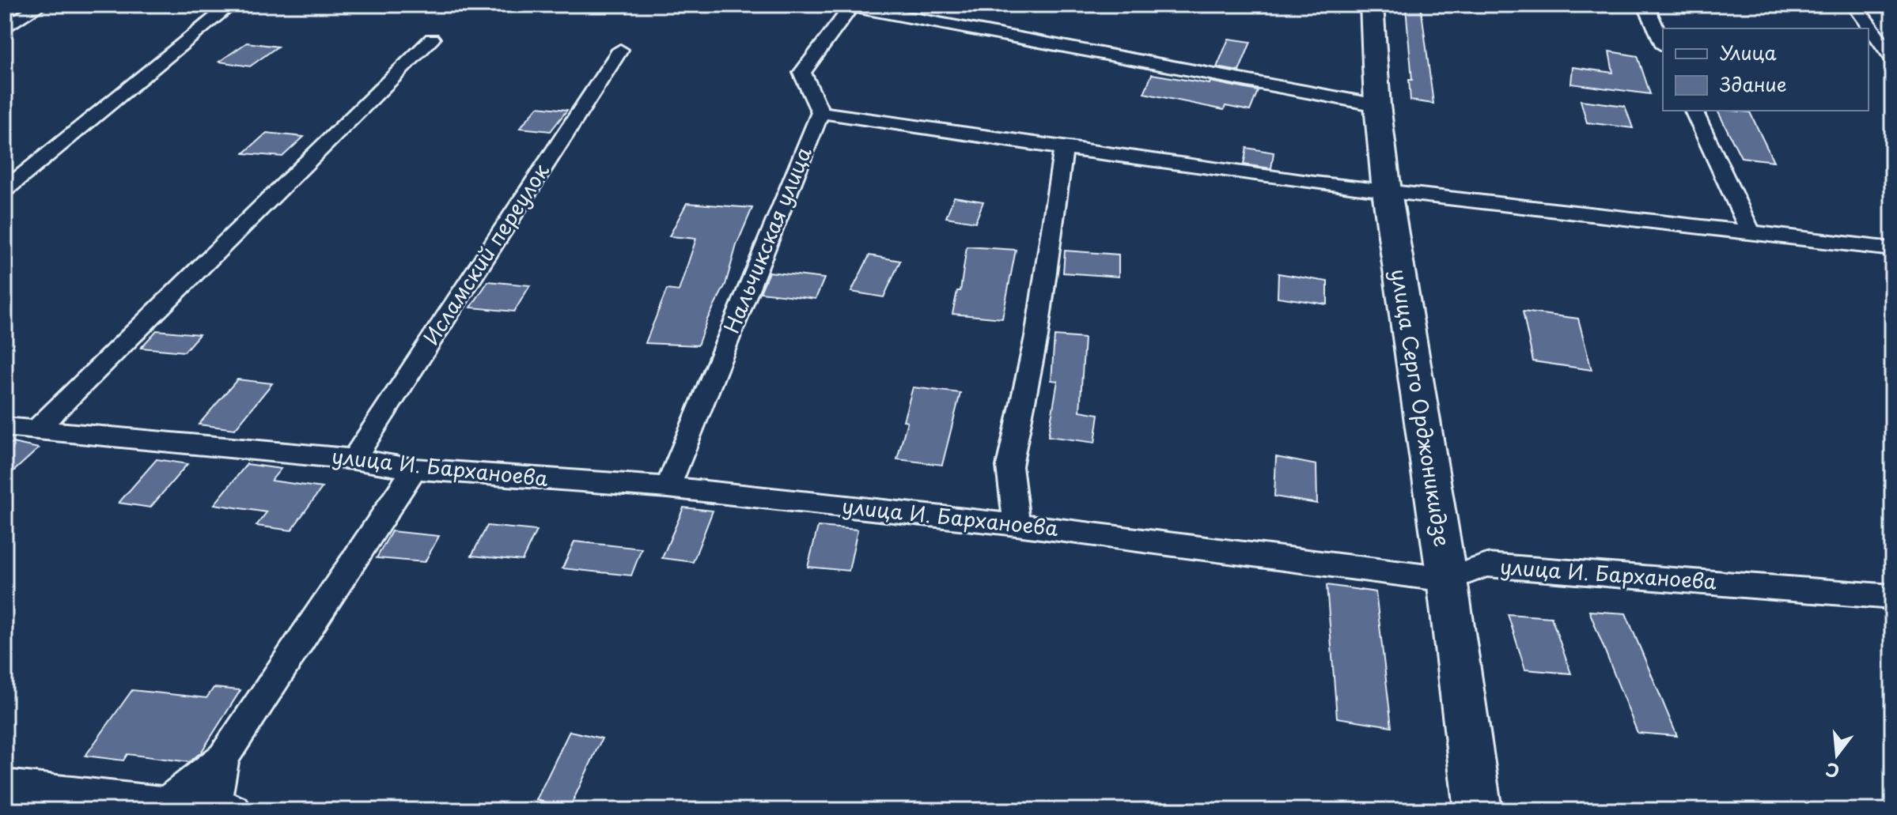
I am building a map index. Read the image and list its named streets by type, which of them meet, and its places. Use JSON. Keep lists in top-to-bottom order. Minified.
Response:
{"streets":{"street":["Нальчикская улица","Исламский переулок","улица Серго Орджоникидзе","улица И. Барханоева"]},"crossings":[["Нальчикская улица","улица И. Барханоева"],["Исламский переулок","улица И. Барханоева"],["улица Серго Орджоникидзе","улица И. Барханоева"]],"legend":["Улица","Здание"],"north":"bottom"}
